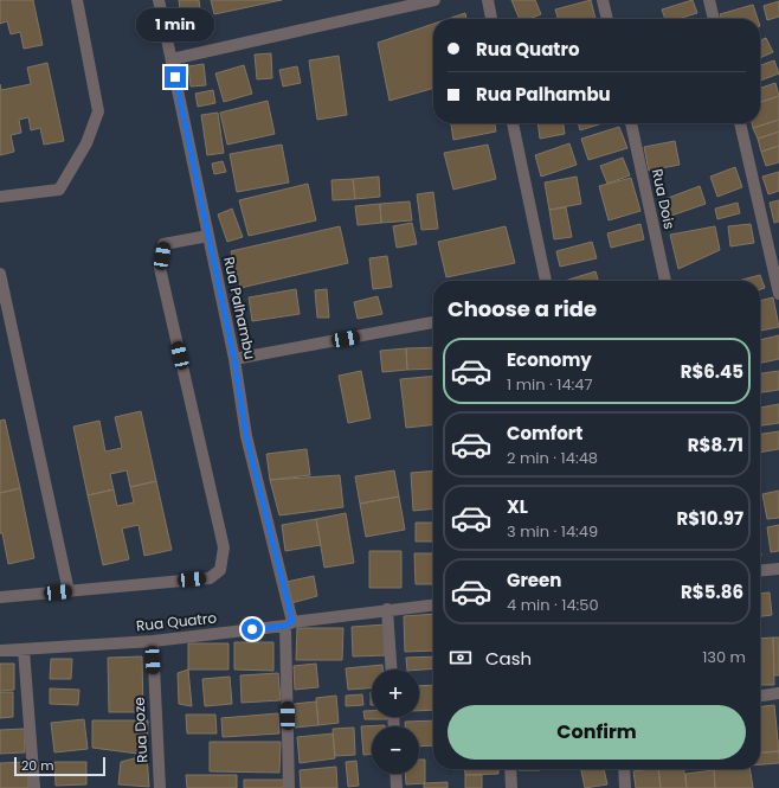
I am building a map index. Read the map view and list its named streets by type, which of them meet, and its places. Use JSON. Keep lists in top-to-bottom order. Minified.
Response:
{"streets":{"street":["Rua Dois","Rua Palhambu","Rua Quatro","Rua Doze"]},"crossings":[["Rua Palhambu","Rua Quatro"],["Rua Quatro","Rua Doze"]],"scale_bar":"20 m","page":{"bubble":"1 min","banner":["Rua Quatro","Rua Palhambu"],"heading":"Choose a ride","list":[{"name":"Economy","note":"1 min · 14:47","value":"R$6.45"},{"name":"Comfort","note":"2 min · 14:48","value":"R$8.71"},{"name":"XL","note":"3 min · 14:49","value":"R$10.97"},{"name":"Green","note":"4 min · 14:50","value":"R$5.86"}],"pay":["Cash","130 m"],"map_buttons":["+","−"],"buttons":"Confirm","scale":"20 m"}}
